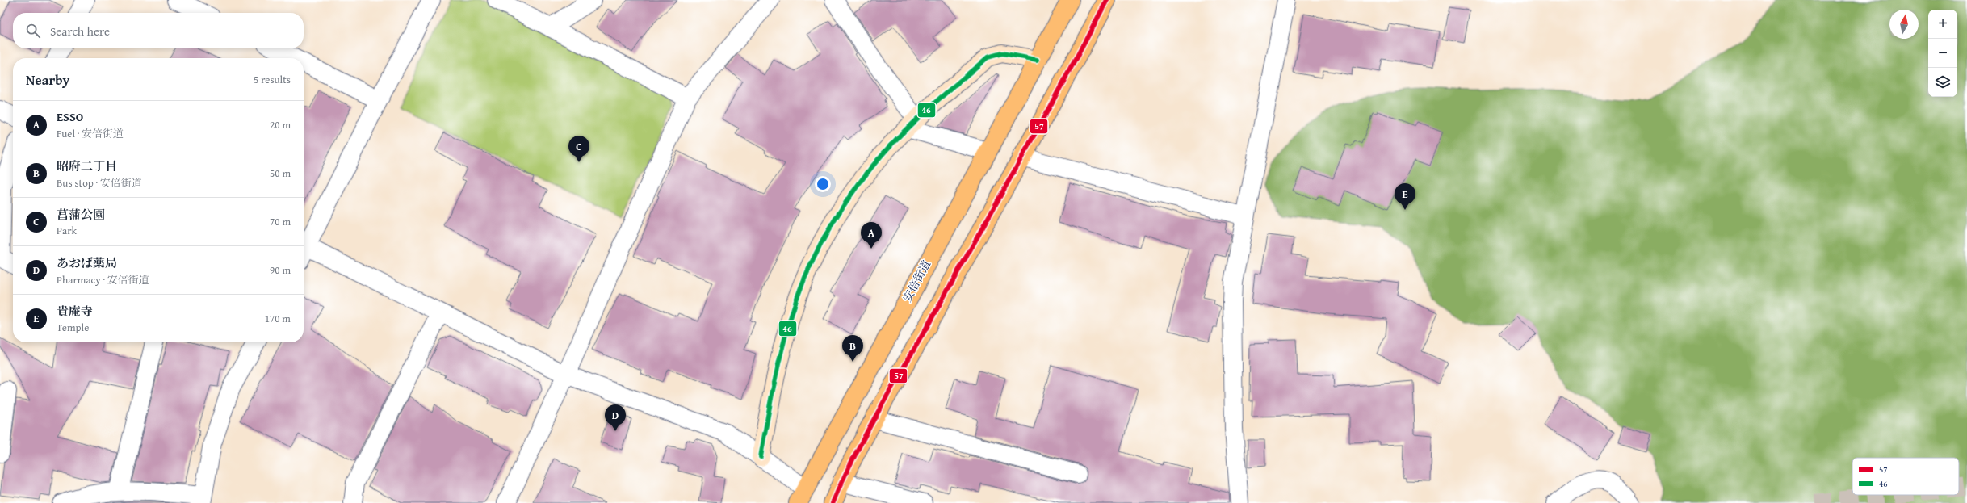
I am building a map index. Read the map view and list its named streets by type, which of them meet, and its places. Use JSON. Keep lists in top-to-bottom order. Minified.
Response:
{"streets":{"main road":["安倍街道"]},"lines":["transit line 57","transit line 46"],"legend":["57","46"],"north":"top","page":{"map_buttons":["+","−"],"search":"Search here","heading":["Nearby","5 results"],"list":[{"mark":"A","name":"ESSO","note":"Fuel · 安倍街道","value":"20 m"},{"mark":"B","name":"昭府二丁目","note":"Bus stop · 安倍街道","value":"50 m"},{"mark":"C","name":"菖蒲公園","note":"Park","value":"70 m"},{"mark":"D","name":"あおば薬局","note":"Pharmacy · 安倍街道","value":"90 m"},{"mark":"E","name":"貴庵寺","note":"Temple","value":"170 m"}],"pins":["C","E","A","B","D"]}}
